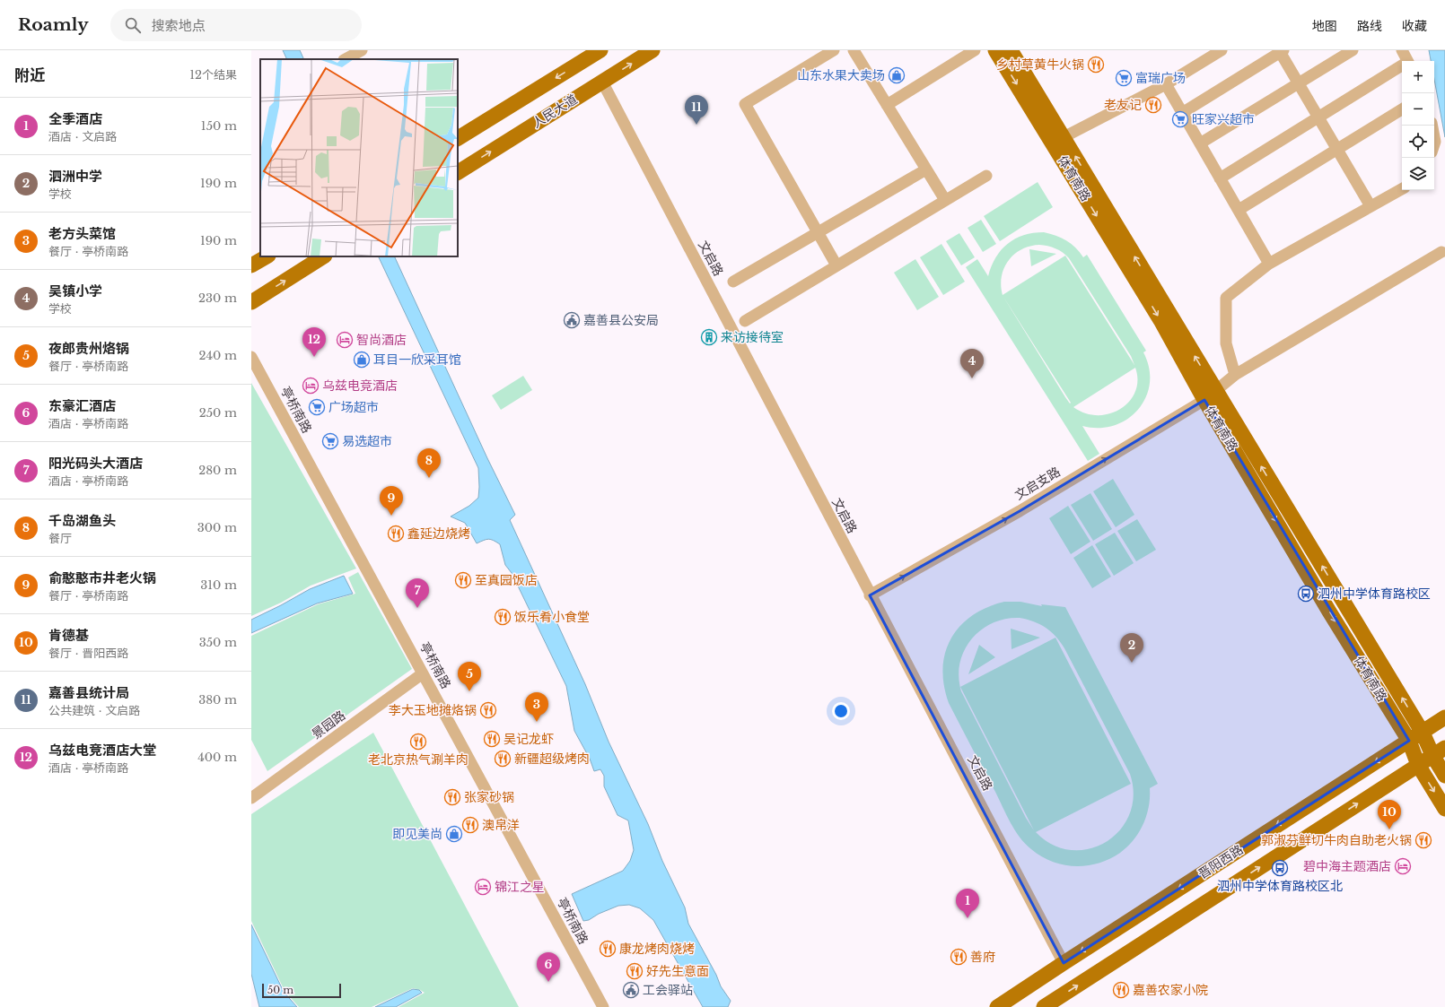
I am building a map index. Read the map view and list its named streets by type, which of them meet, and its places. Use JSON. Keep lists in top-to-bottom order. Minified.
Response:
{"streets":{"main road":["人民大道","体育南路","晋阳西路"],"street":["文启路","亭桥南路","文启支路","景园路"]},"crossings":[["人民大道","文启路"],["体育南路","文启支路"],["体育南路","晋阳西路"],["文启路","文启支路"],["文启路","晋阳西路"],["亭桥南路","景园路"]],"one_way":["文启支路"],"places":{"restaurant":["乡村草黄牛火锅","老友记","鑫延边烧烤","至真园饭店","饭乐肴小食堂","李大玉地摊烙锅","吴记龙虾","老北京热气涮羊肉","新疆超级烤肉","张家砂锅","澳帛洋","郭淑芬鲜切牛肉自助老火锅","康龙烤肉烧烤","善府","好先生意面","嘉善农家小院"],"shop":["山东水果大卖场","耳目一欣采耳馆","即见美尚"],"supermarket":["富瑞广场","旺家兴超市","广场超市","易选超市"],"public building":["嘉善县公安局","工会驿站"],"building":["来访接待室"],"hotel":["智尚酒店","乌兹电竞酒店","碧中海主题酒店","锦江之星"],"bus stop":["泗州中学体育路校区","泗州中学体育路校区北"]},"scale_bar":"50 m","page":{"header":"Roamly","search":"搜索地点","nav":["地图","路线","收藏"],"heading":["附近","12个结果"],"map_buttons":["+","−"],"pins":["11","12","4","8","9","7","2","5","3","10","1","6"],"list":[{"mark":"1","name":"全季酒店","note":"酒店 · 文启路","value":"150 m"},{"mark":"2","name":"泗洲中学","note":"学校","value":"190 m"},{"mark":"3","name":"老方头菜馆","note":"餐厅 · 亭桥南路","value":"190 m"},{"mark":"4","name":"吴镇小学","note":"学校","value":"230 m"},{"mark":"5","name":"夜郎贵州烙锅","note":"餐厅 · 亭桥南路","value":"240 m"},{"mark":"6","name":"东豪汇酒店","note":"酒店 · 亭桥南路","value":"250 m"},{"mark":"7","name":"阳光码头大酒店","note":"酒店 · 亭桥南路","value":"280 m"},{"mark":"8","name":"千岛湖鱼头","note":"餐厅","value":"300 m"},{"mark":"9","name":"俞憨憨市井老火锅","note":"餐厅 · 亭桥南路","value":"310 m"},{"mark":"10","name":"肯德基","note":"餐厅 · 晋阳西路","value":"350 m"},{"mark":"11","name":"嘉善县统计局","note":"公共建筑 · 文启路","value":"380 m"},{"mark":"12","name":"乌兹电竞酒店大堂","note":"酒店 · 亭桥南路","value":"400 m"}],"scale":"50 m"}}
